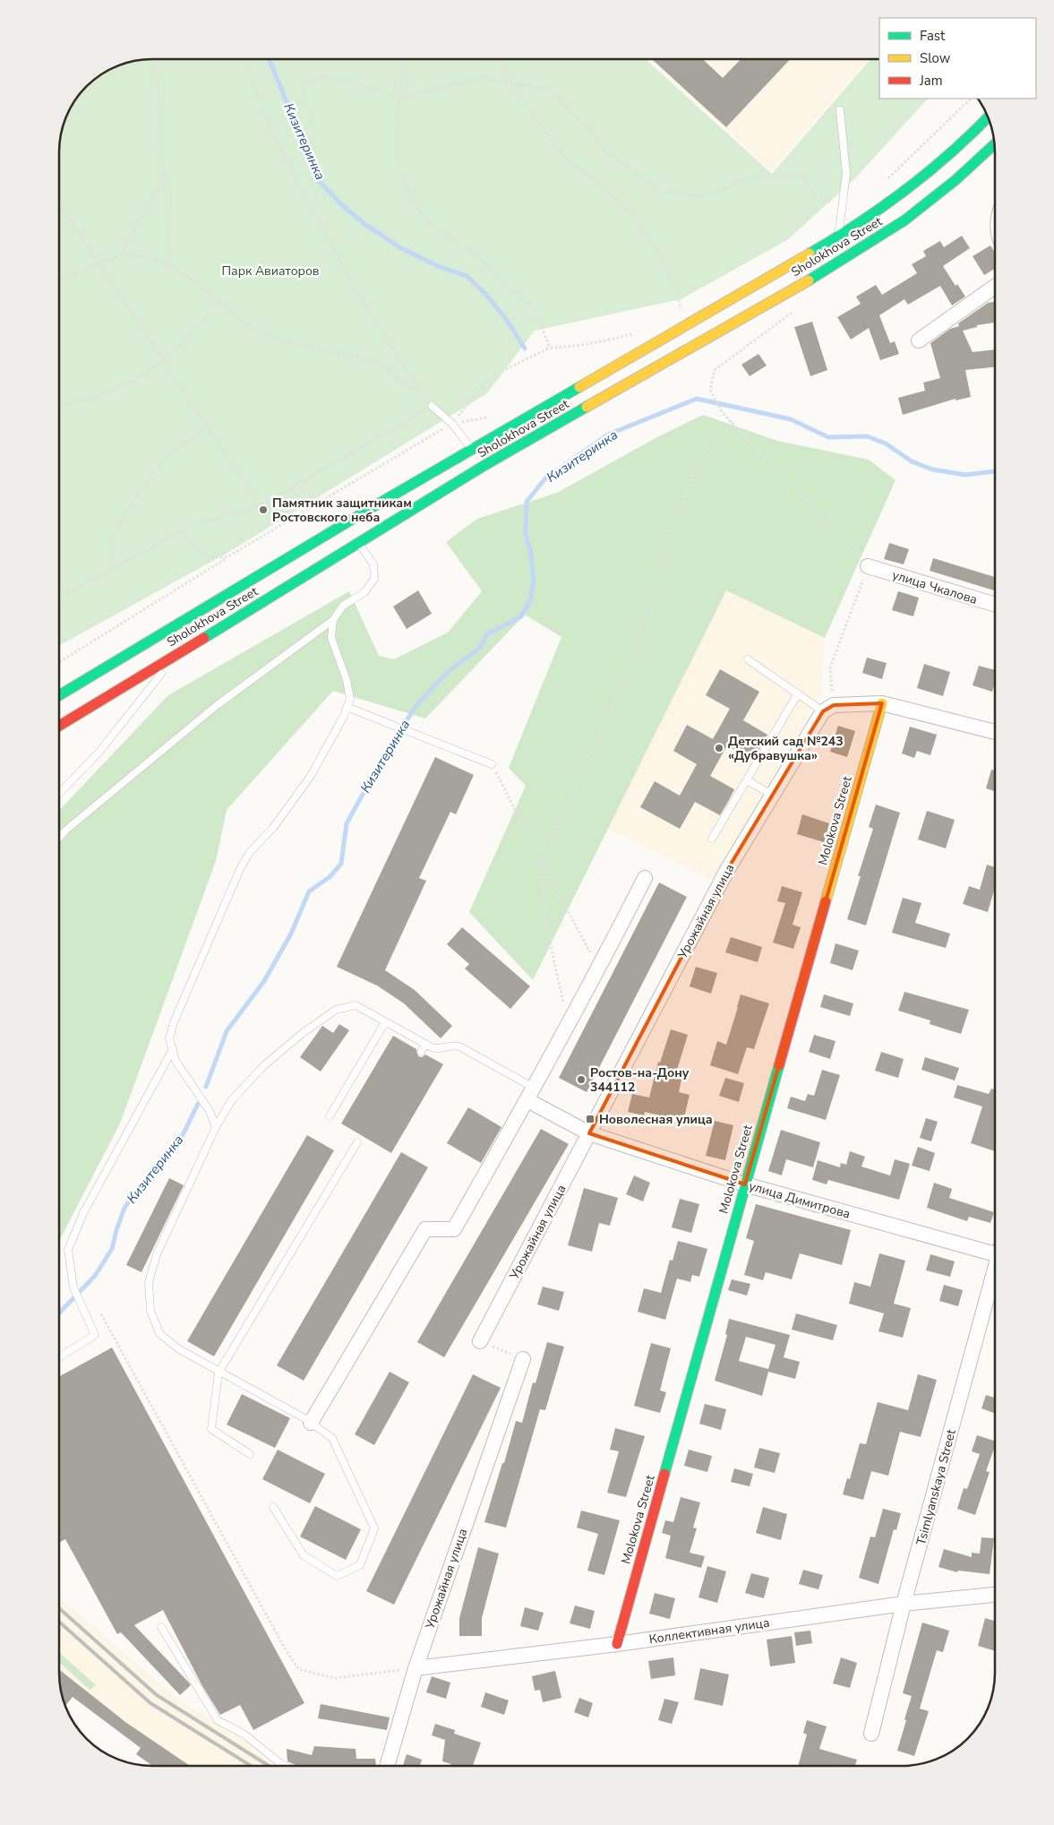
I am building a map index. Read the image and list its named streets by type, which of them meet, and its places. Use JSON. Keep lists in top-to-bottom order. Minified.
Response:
{"streets":{"main road":["Sholokhova Street","Molokova Street"],"street":["улица Чкалова","Урожайная улица","улица Димитрова","Tsimlyanskaya Street","Коллективная улица"]},"crossings":[["Molokova Street","улица Димитрова"],["Molokova Street","Коллективная улица"],["Урожайная улица","улица Димитрова"],["Урожайная улица","Коллективная улица"],["Tsimlyanskaya Street","Коллективная улица"]],"water":["Кизитеринка"],"parks":["Парк Авиаторов"],"places":{"other":["Памятник защитникам Ростовского неба","Детский сад №243 «Дубравушка»","Ростов-на-Дону 344112"],"transit":["Новолесная улица"]},"legend":["Fast","Slow","Jam"]}
